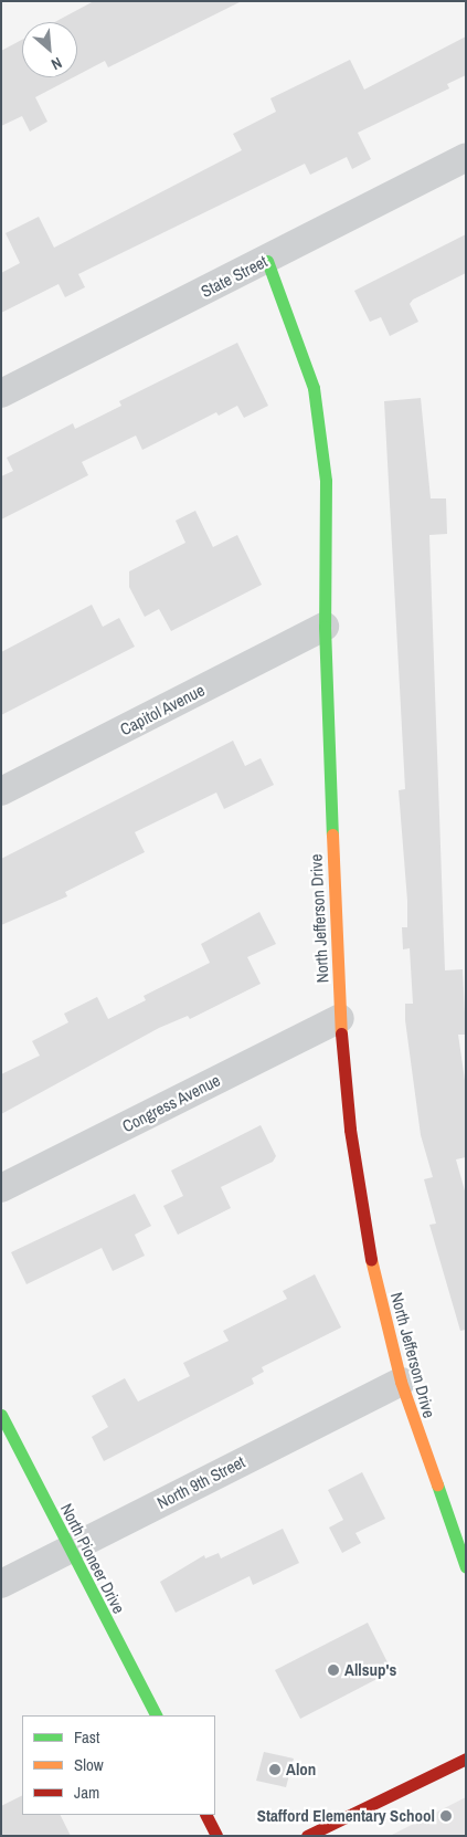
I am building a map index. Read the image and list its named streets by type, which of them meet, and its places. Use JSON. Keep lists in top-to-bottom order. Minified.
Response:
{"streets":{"street":["State Street","Capitol Avenue","North Jefferson Drive","Congress Avenue","North 9th Street","North Pioneer Drive"]},"crossings":[["State Street","North Jefferson Drive"],["Capitol Avenue","North Jefferson Drive"],["North Jefferson Drive","Congress Avenue"],["North Jefferson Drive","North 9th Street"],["North 9th Street","North Pioneer Drive"]],"places":["Allsup's","Alon","Stafford Elementary School"],"legend":["Fast","Slow","Jam"],"north":"bottom right"}
